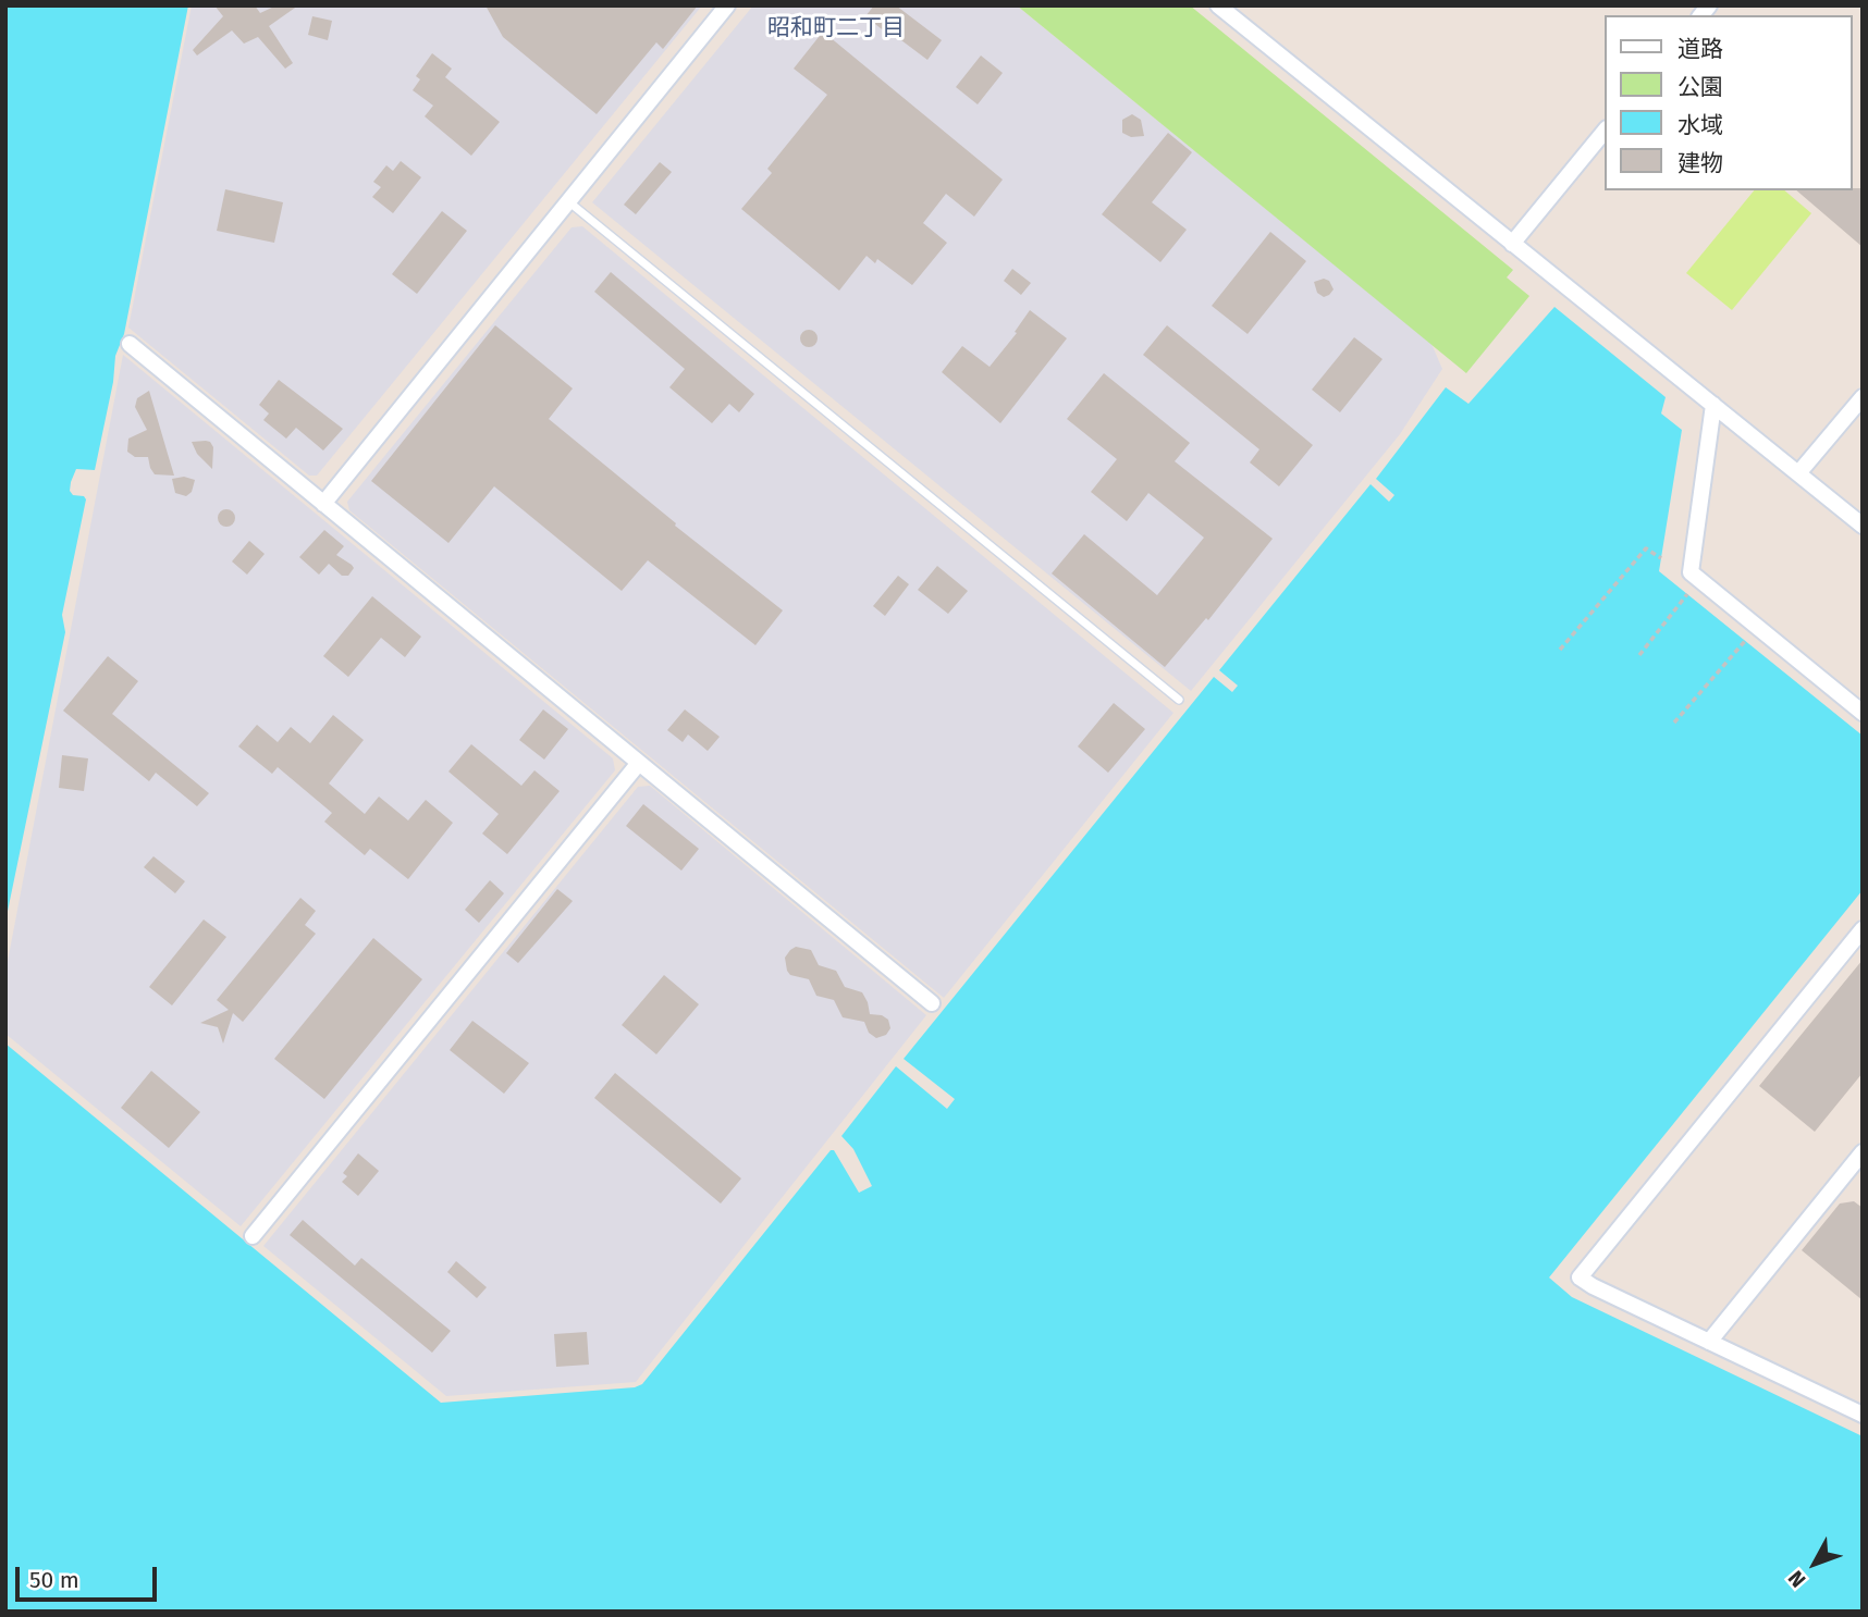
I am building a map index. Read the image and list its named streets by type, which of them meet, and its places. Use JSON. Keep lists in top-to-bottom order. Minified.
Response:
{"districts":["昭和町二丁目"],"legend":["道路","公園","水域","建物"],"scale_bar":"50 m","north":"bottom left"}
